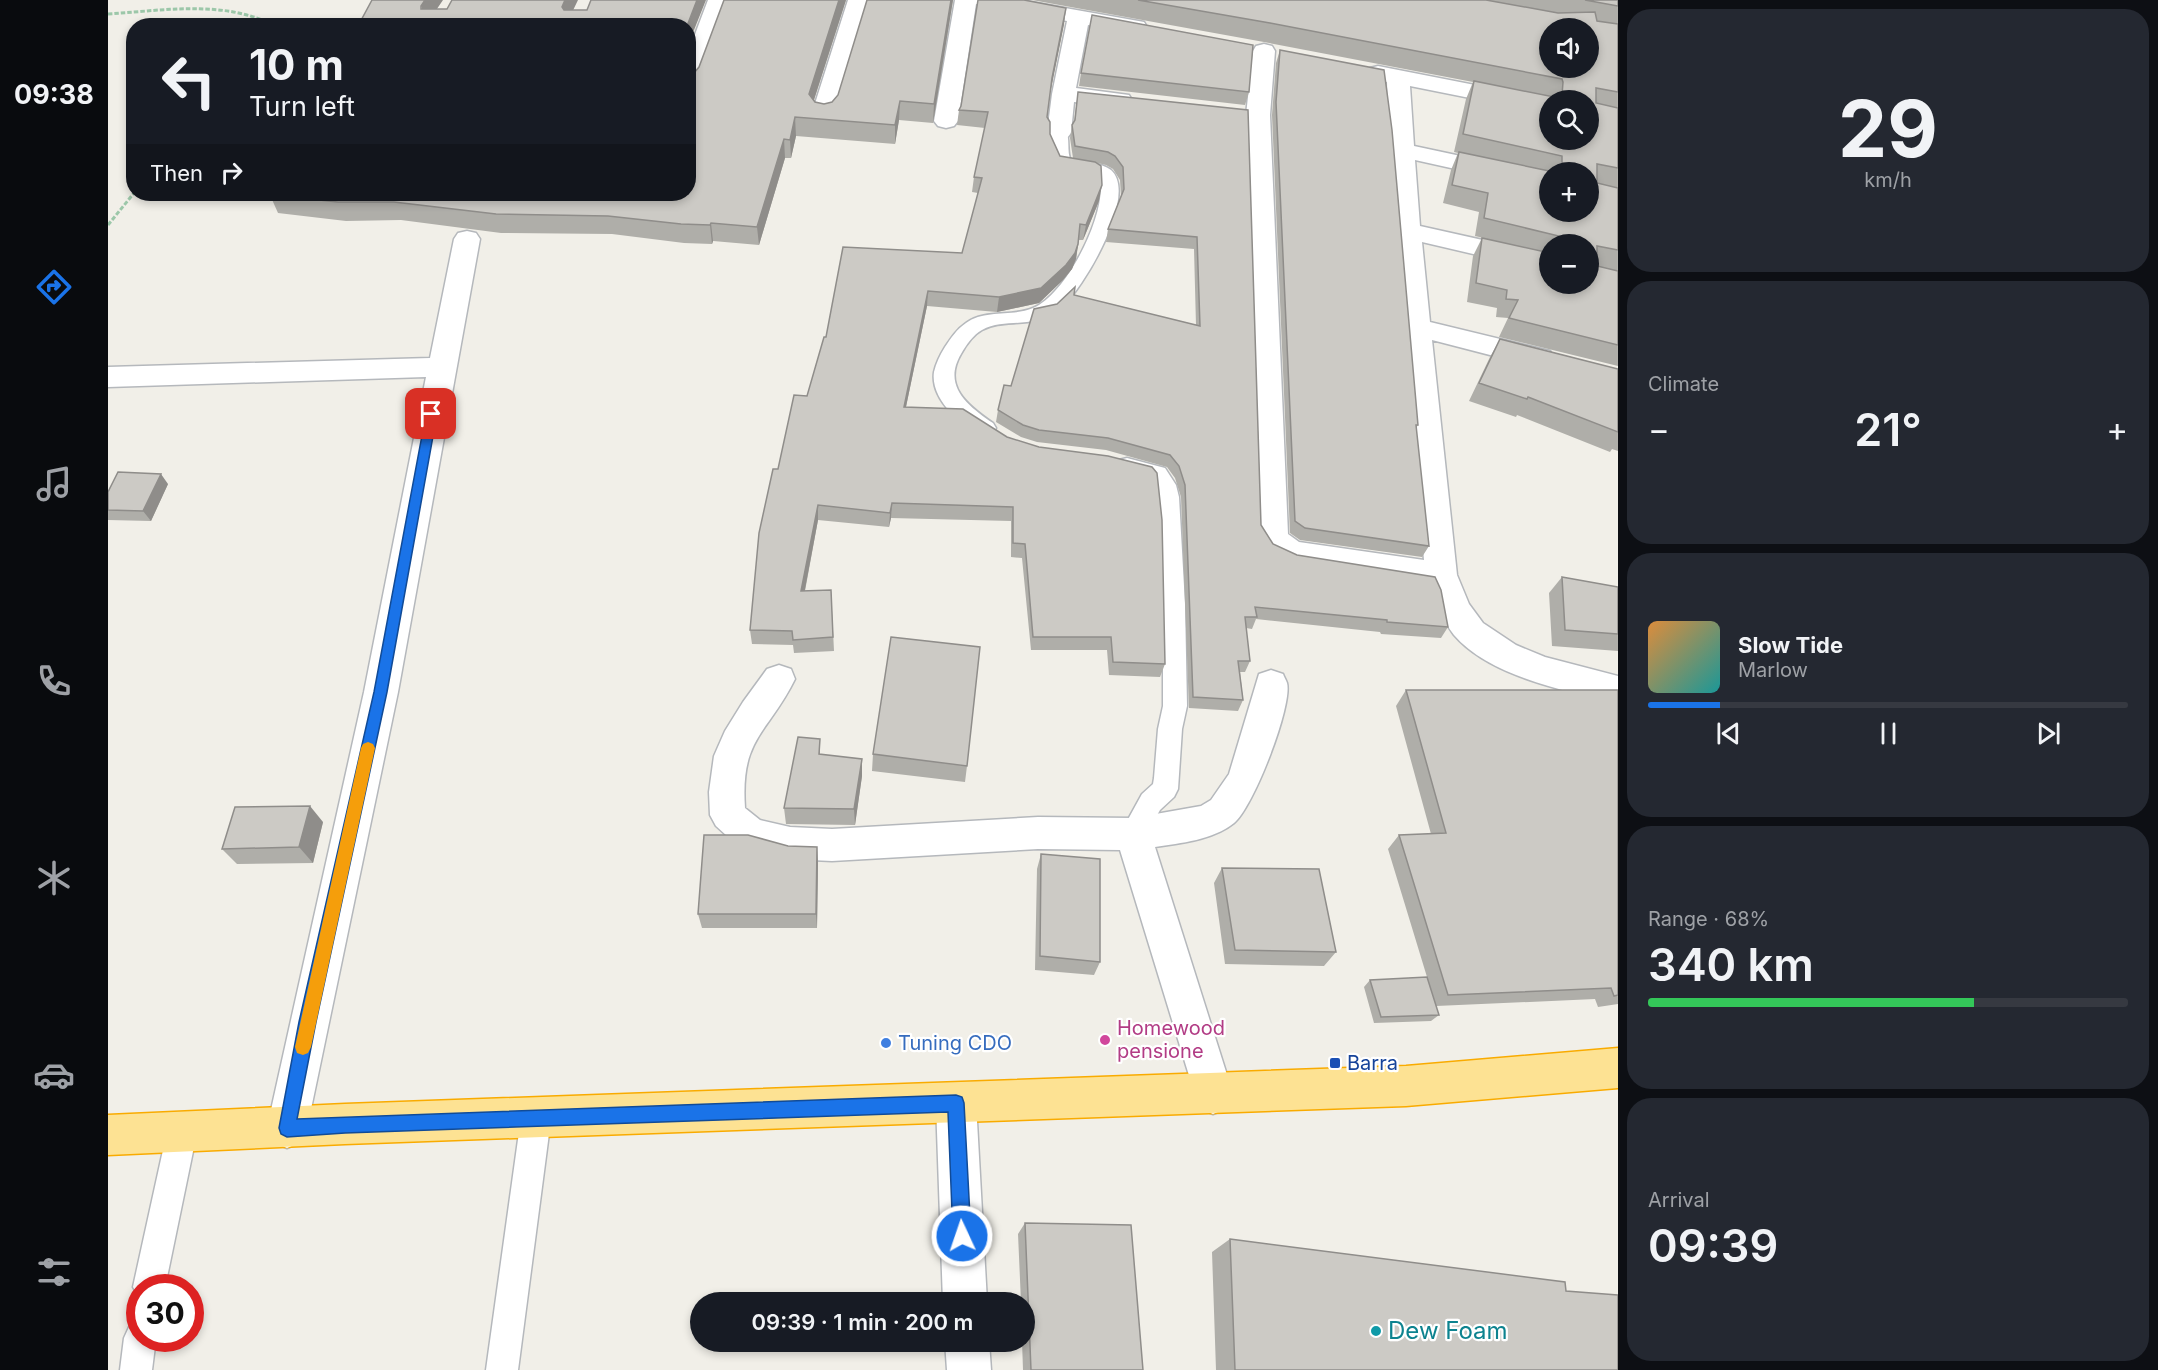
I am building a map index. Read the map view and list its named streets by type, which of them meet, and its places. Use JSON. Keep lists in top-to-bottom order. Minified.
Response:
{"places":{"other":["Homewood pensione","Tuning CDO","Dew Foam"],"transit":["Barra"]},"page":{"tabs":"09:38","tile":[["29","km/h"],"Climate",["Range · 68%","340 km"],["Arrival","09:39"]],"map_buttons":["+","−"],"turn":["10 m","Turn left"],"then":"Then","heat":["−","21°","+"],"song":["Slow Tide","Marlow"],"limit":"30","trip":"09:39 · 1 min · 200 m"}}
